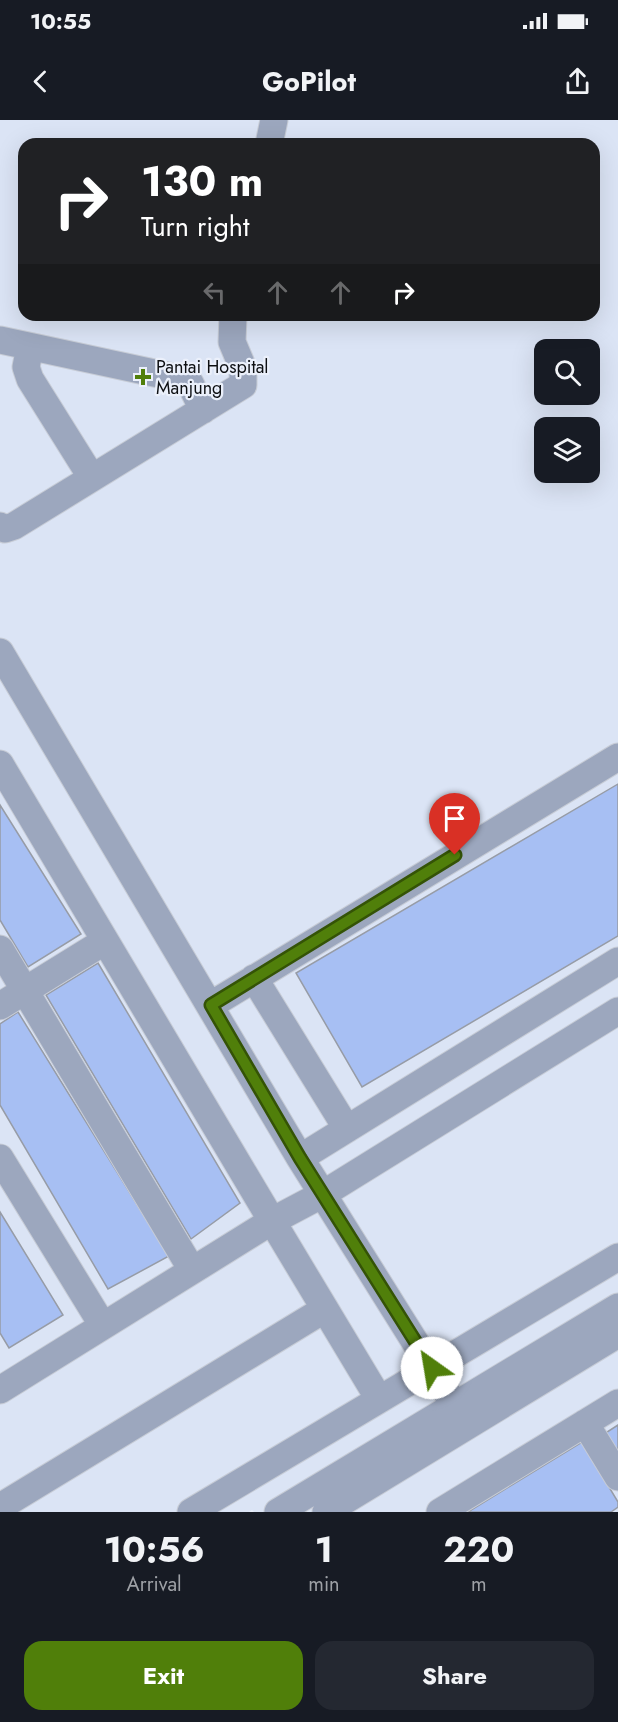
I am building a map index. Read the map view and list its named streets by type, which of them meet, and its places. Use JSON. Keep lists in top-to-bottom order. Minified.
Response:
{"places":{"health":["Pantai Hospital Manjung"]},"page":{"status":"10:55","header":"GoPilot","turn":["130 m","Turn right"],"eta":["10:56","Arrival","1","min","220","m"],"buttons":["Exit","Share"]}}
